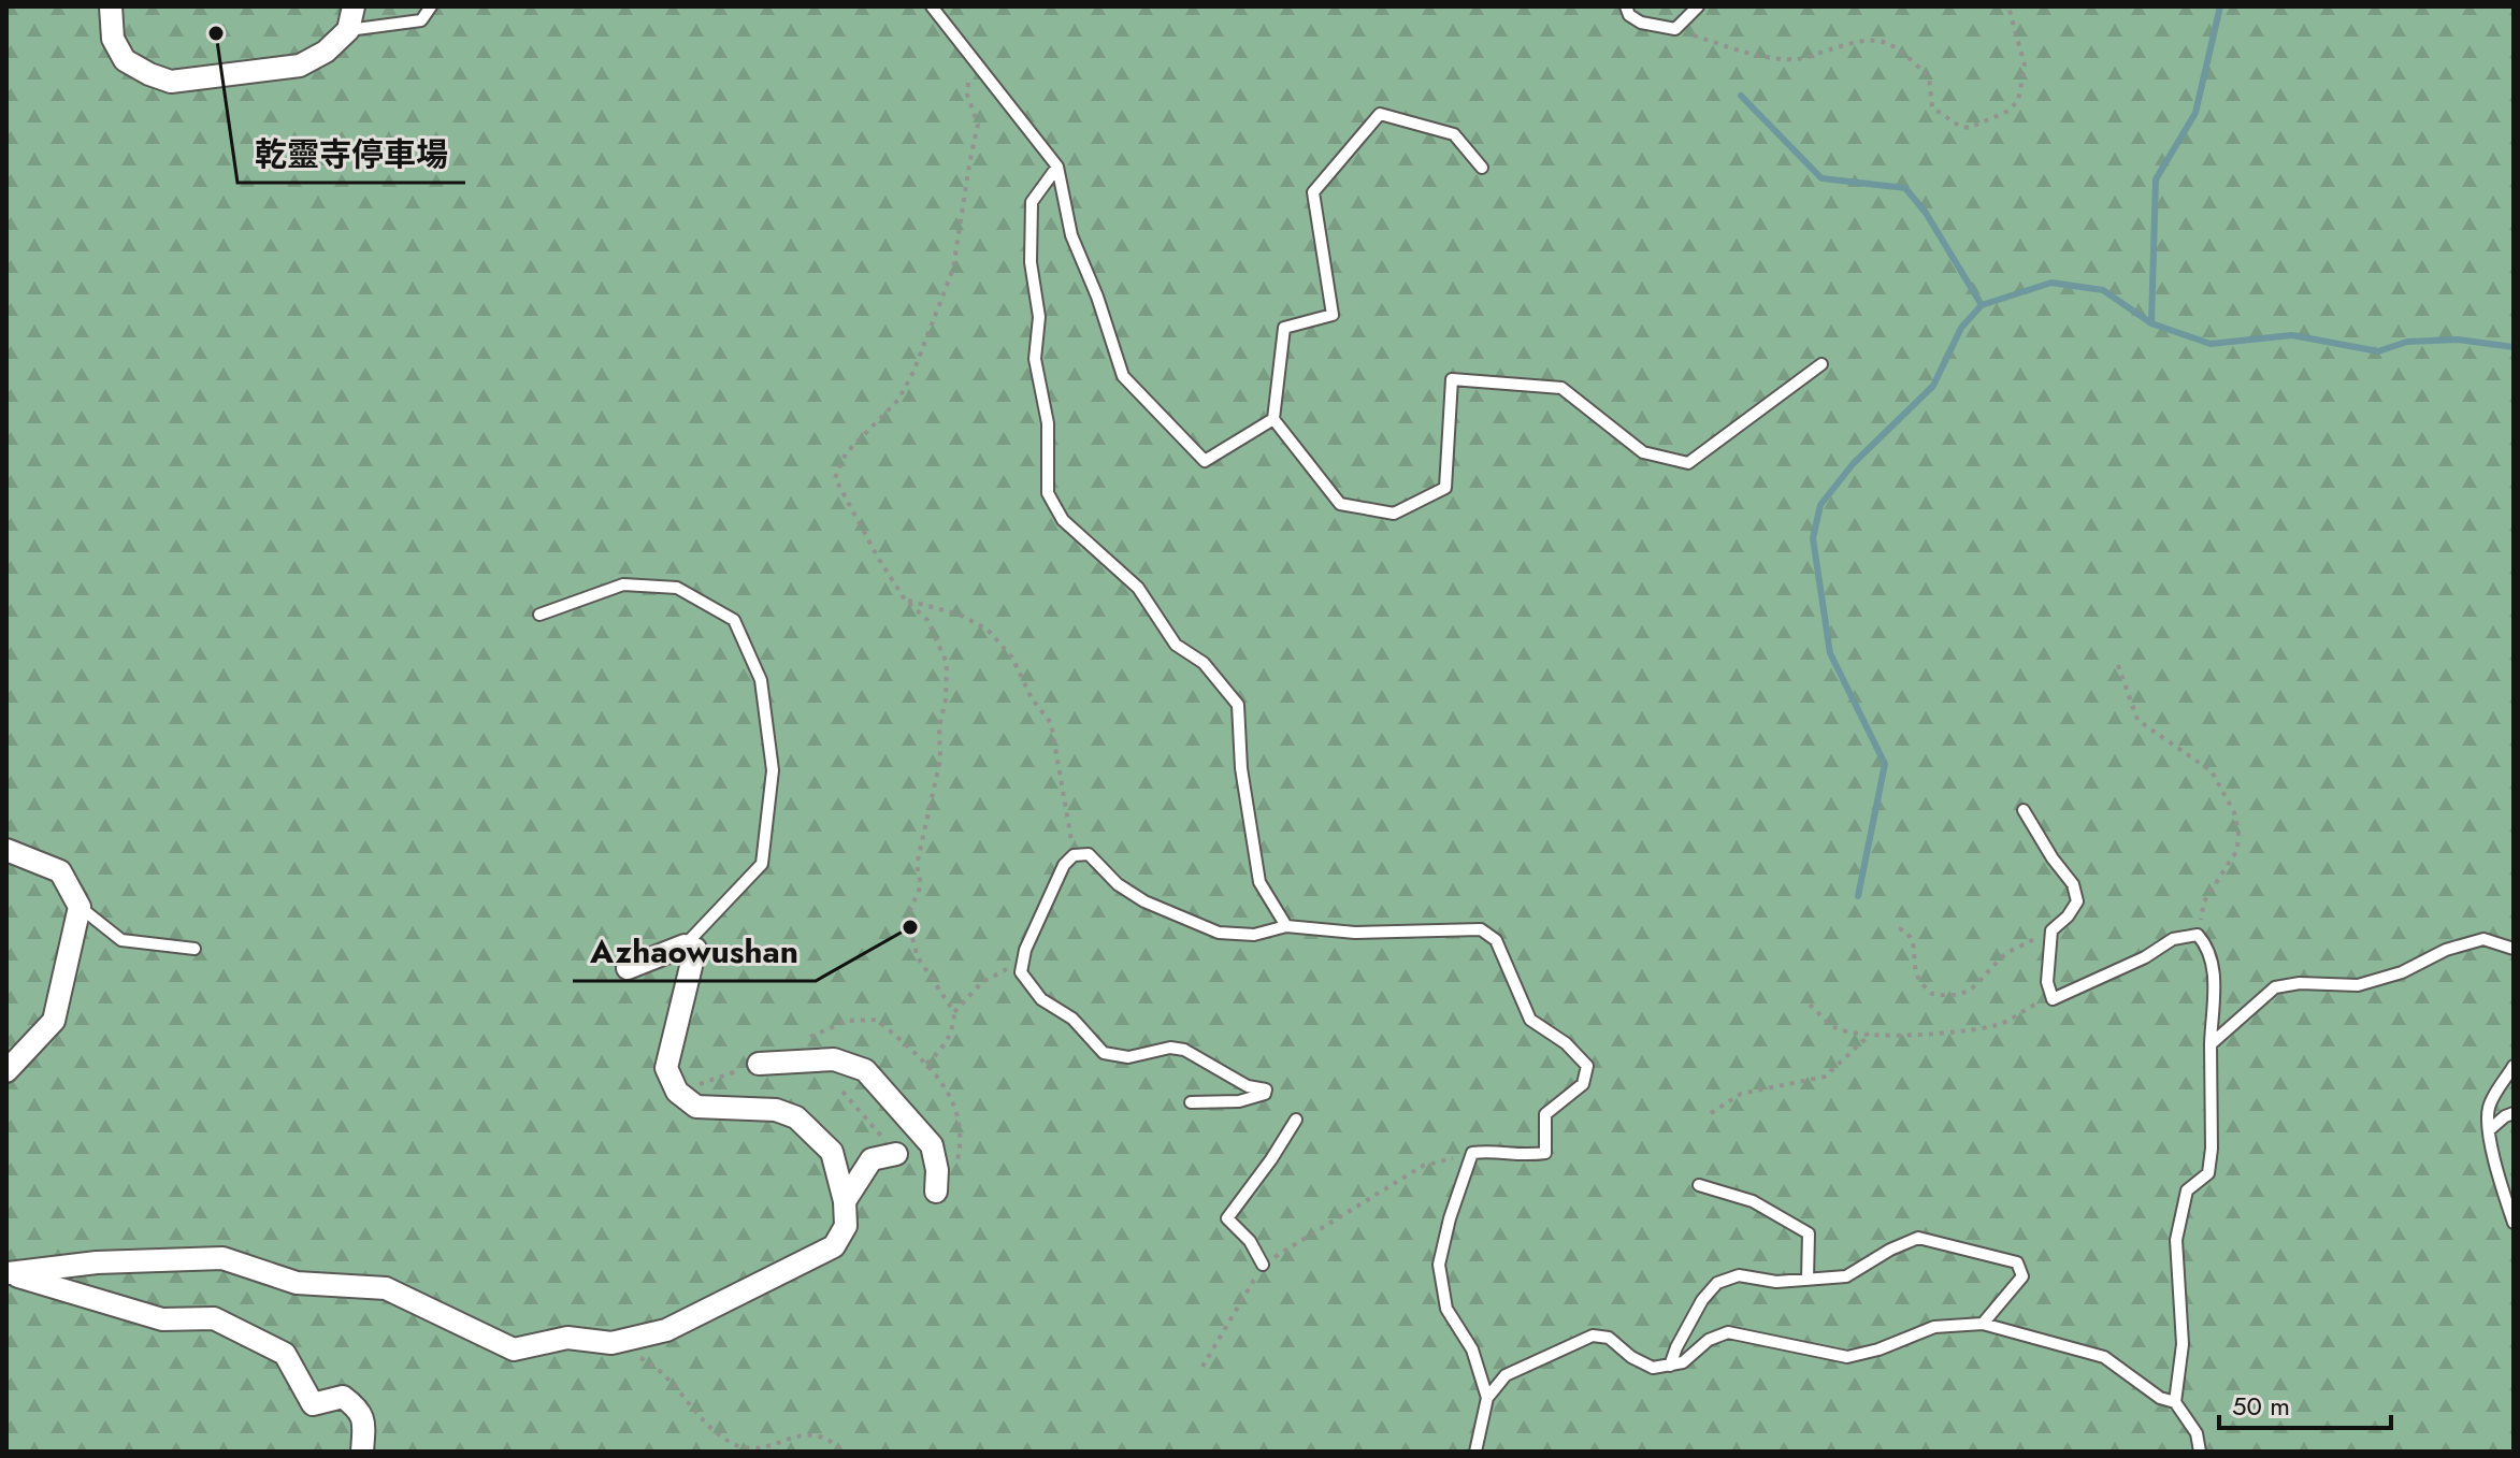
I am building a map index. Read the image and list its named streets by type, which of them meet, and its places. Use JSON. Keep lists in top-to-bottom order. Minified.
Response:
{"places":["乾靈寺停車場","Azhaowushan"],"scale_bar":"50 m"}
